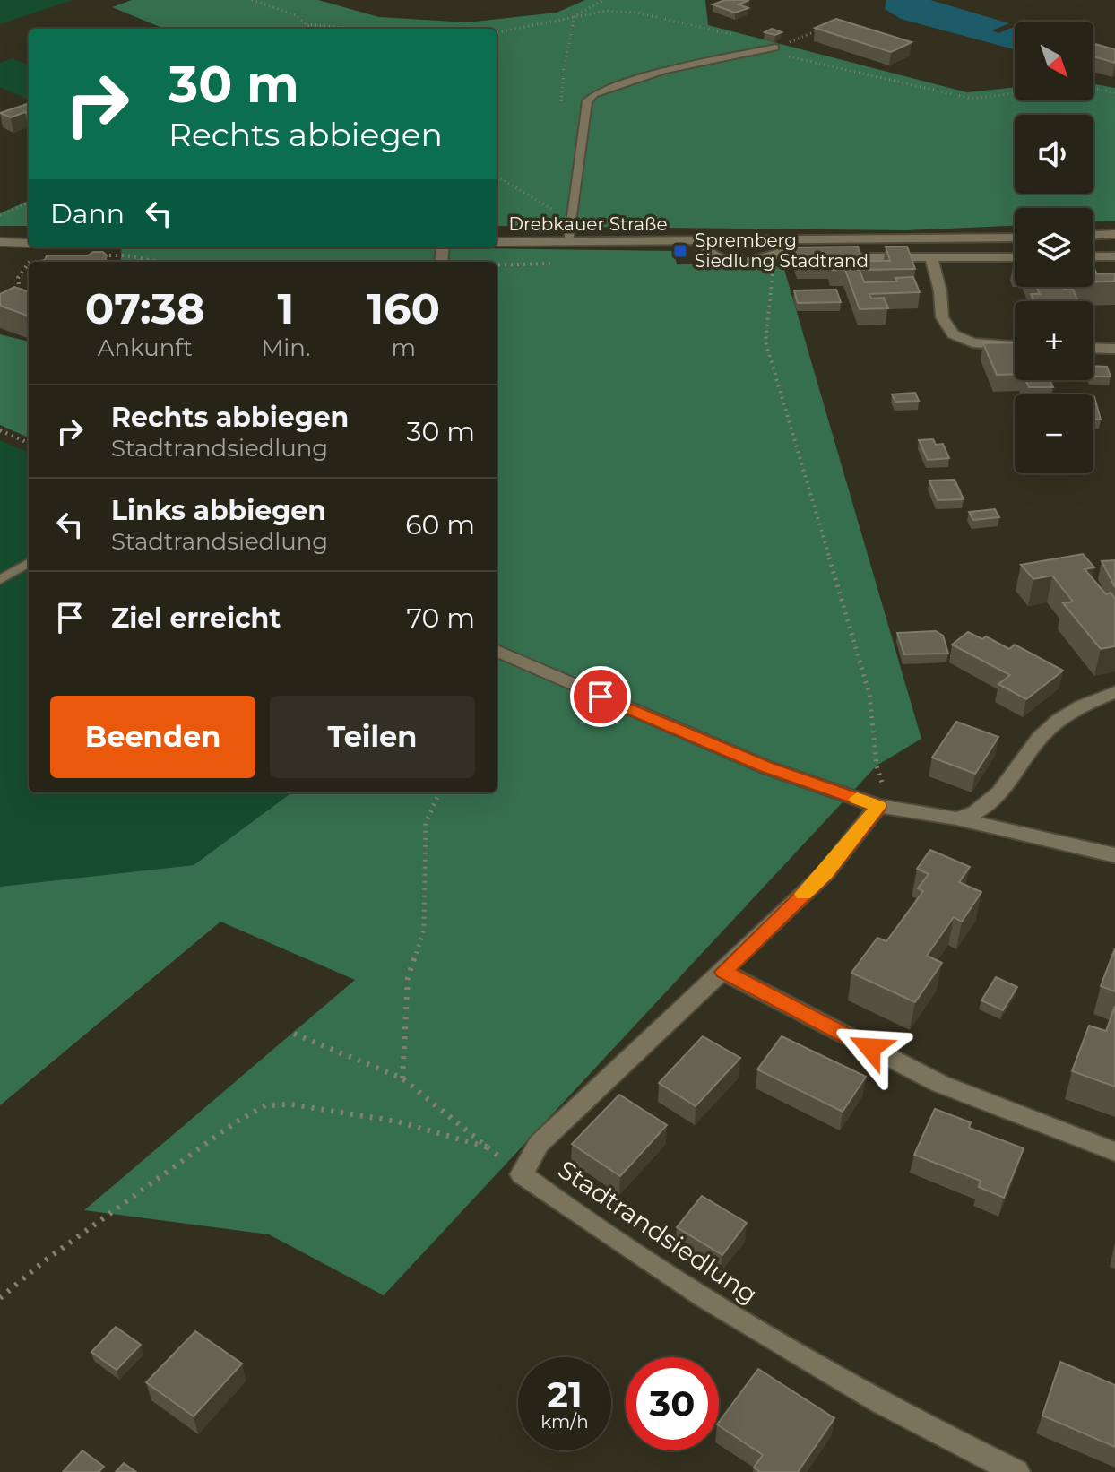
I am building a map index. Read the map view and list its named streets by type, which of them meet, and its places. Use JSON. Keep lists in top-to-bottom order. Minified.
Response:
{"streets":{"street":["Drebkauer Straße","Stadtrandsiedlung"]},"places":{"transit":["Spremberg Siedlung Stadtrand"]},"north":"bottom right","page":{"map_buttons":["+","−"],"turn":["30 m","Rechts abbiegen"],"then":"Dann","eta":["07:38","Ankunft","1","Min.","160","m"],"list":[{"name":"Rechts abbiegen","note":"Stadtrandsiedlung","value":"30 m"},{"name":"Links abbiegen","note":"Stadtrandsiedlung","value":"60 m"},{"name":"Ziel erreicht","value":"70 m"}],"buttons":["Beenden","Teilen"],"speed":"21 km/h","limit":"30"}}
